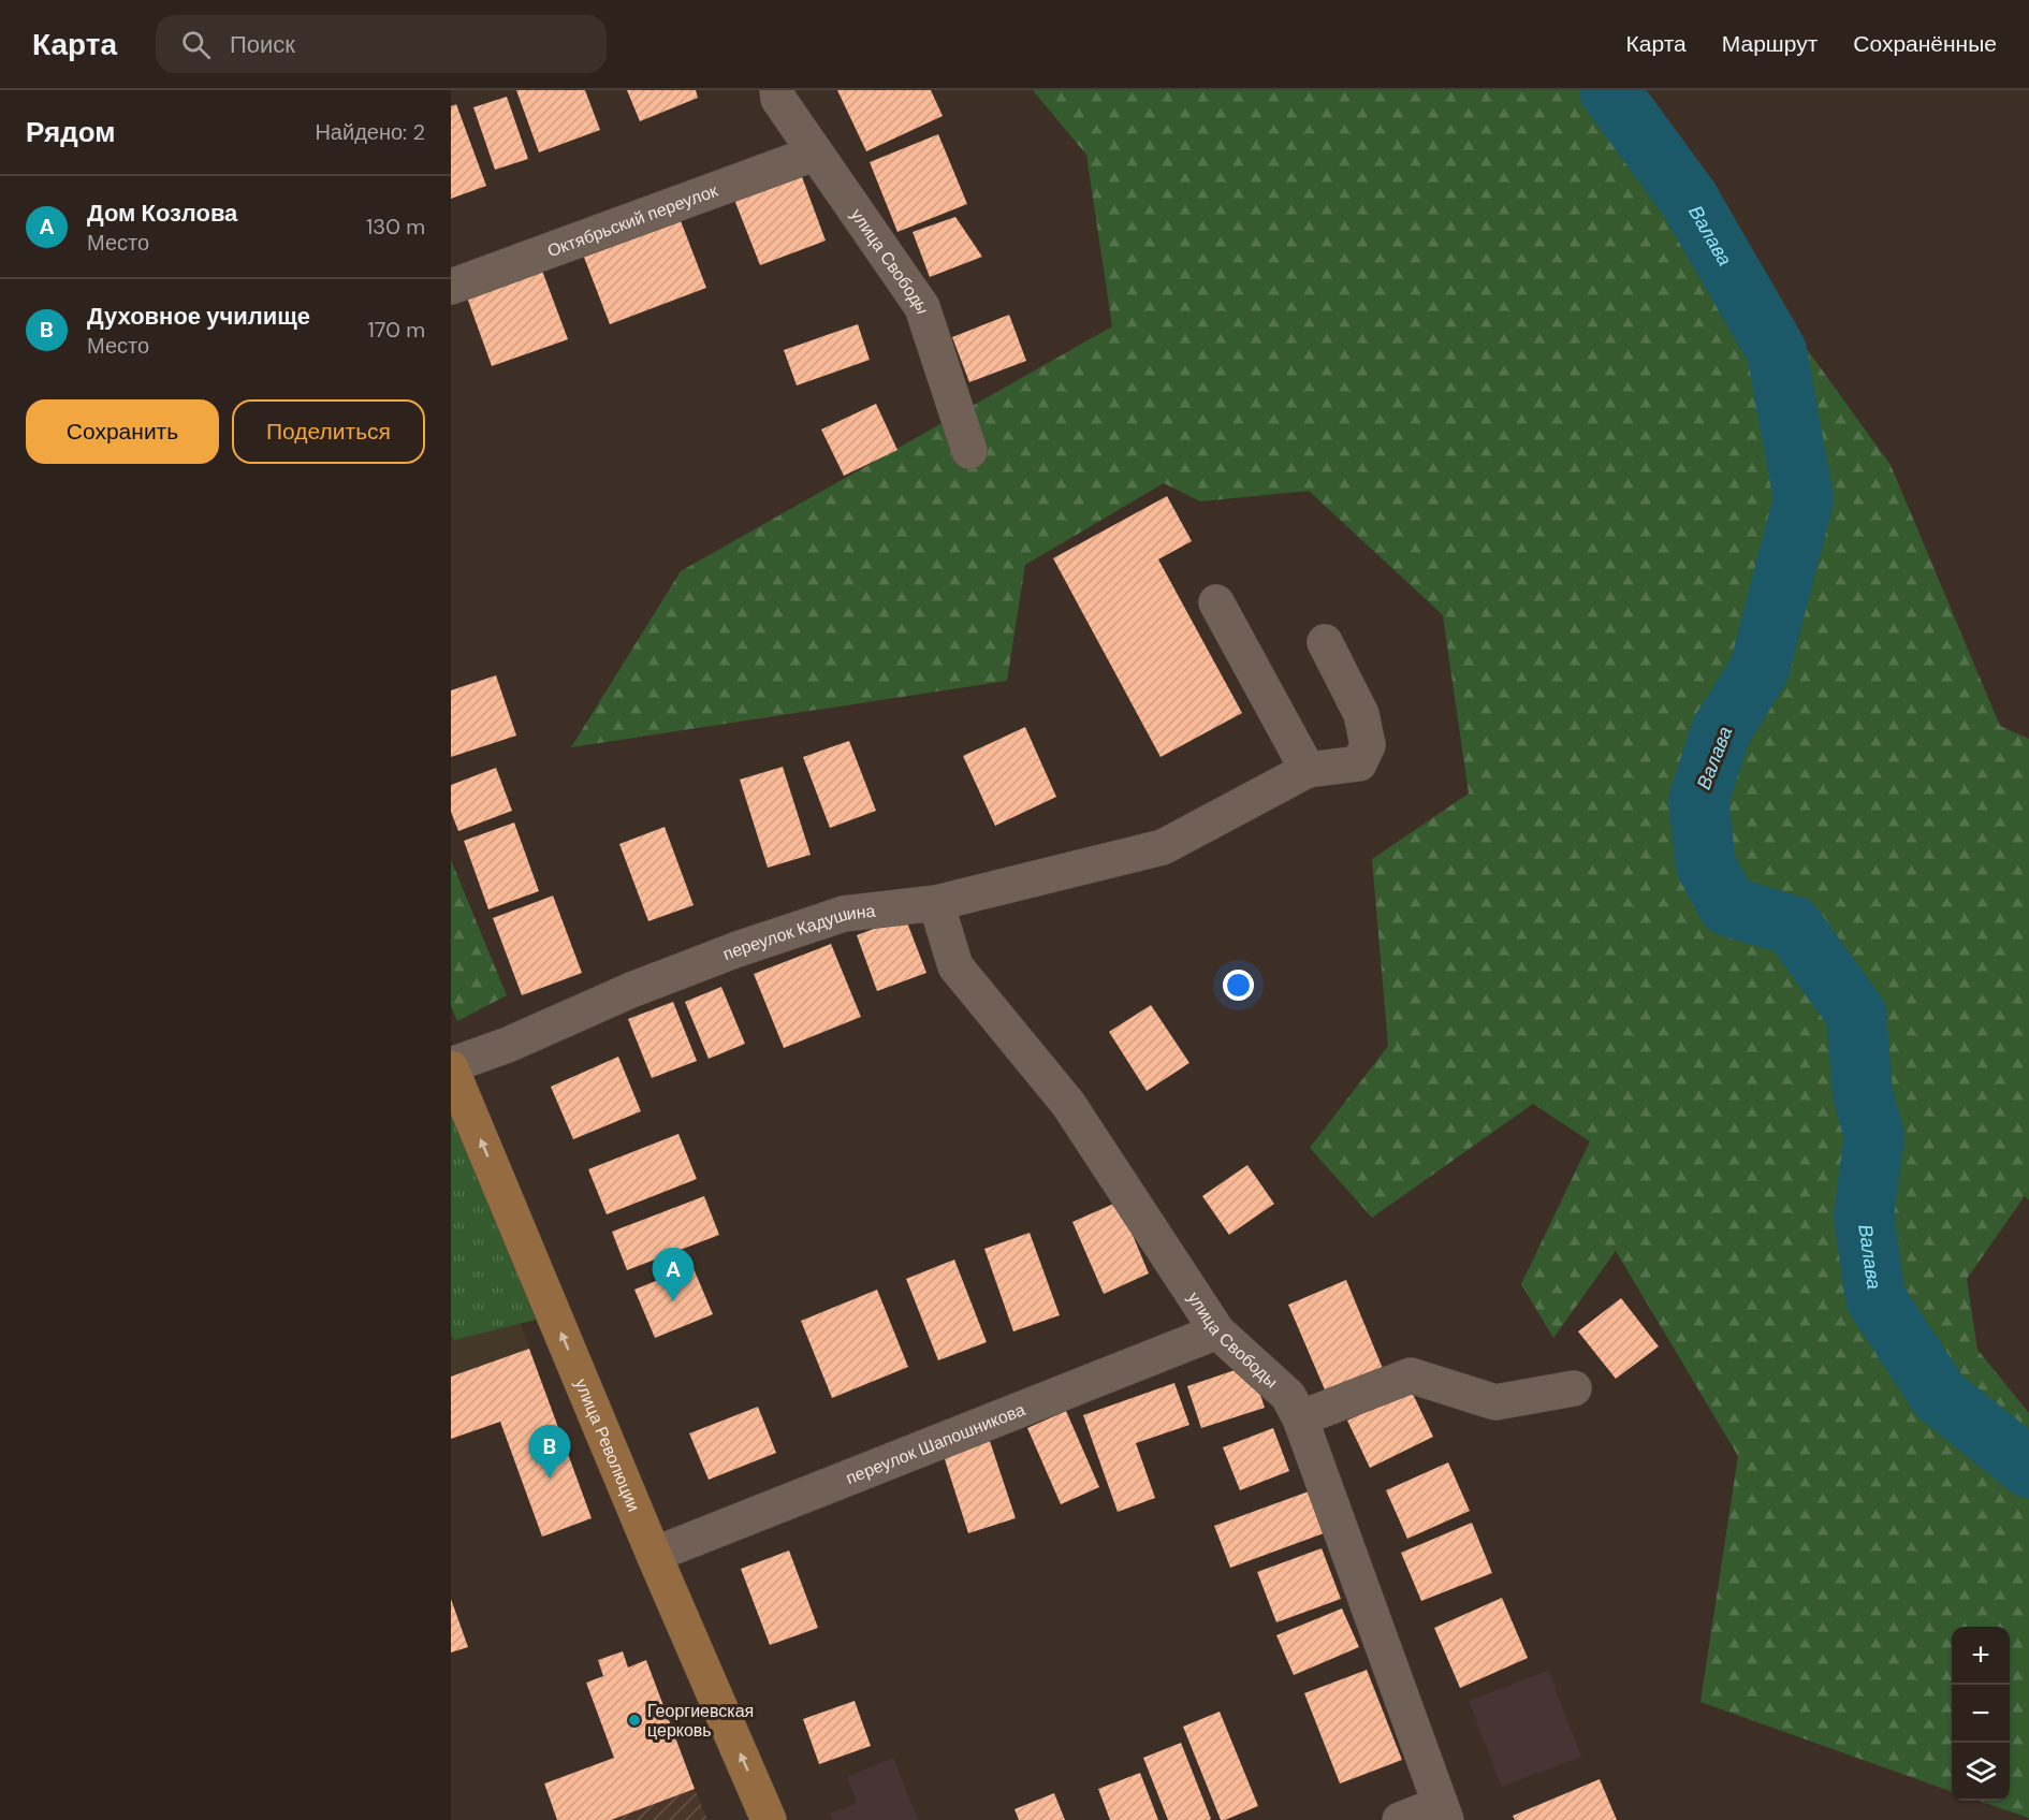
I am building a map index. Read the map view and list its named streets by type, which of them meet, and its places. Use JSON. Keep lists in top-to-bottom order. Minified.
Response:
{"streets":{"main road":["улица Революции"],"street":["Октябрьский переулок","улица Свободы","переулок Кадушина","переулок Шапошникова"]},"crossings":[["Октябрьский переулок","улица Свободы"],["улица Свободы","переулок Кадушина"],["улица Свободы","переулок Шапошникова"],["переулок Кадушина","улица Революции"],["переулок Шапошникова","улица Революции"]],"one_way":["улица Революции"],"water":["Валава"],"places":["Георгиевская церковь"],"page":{"header":"Карта","search":"Поиск","nav":["Карта","Маршрут","Сохранённые"],"heading":["Рядом","Найдено: 2"],"list":[{"mark":"A","name":"Дом Козлова","note":"Место","value":"130 m"},{"mark":"B","name":"Духовное училище","note":"Место","value":"170 m"}],"buttons":["Сохранить","Поделиться"],"pins":["A","B"],"map_buttons":["+","−"]}}
